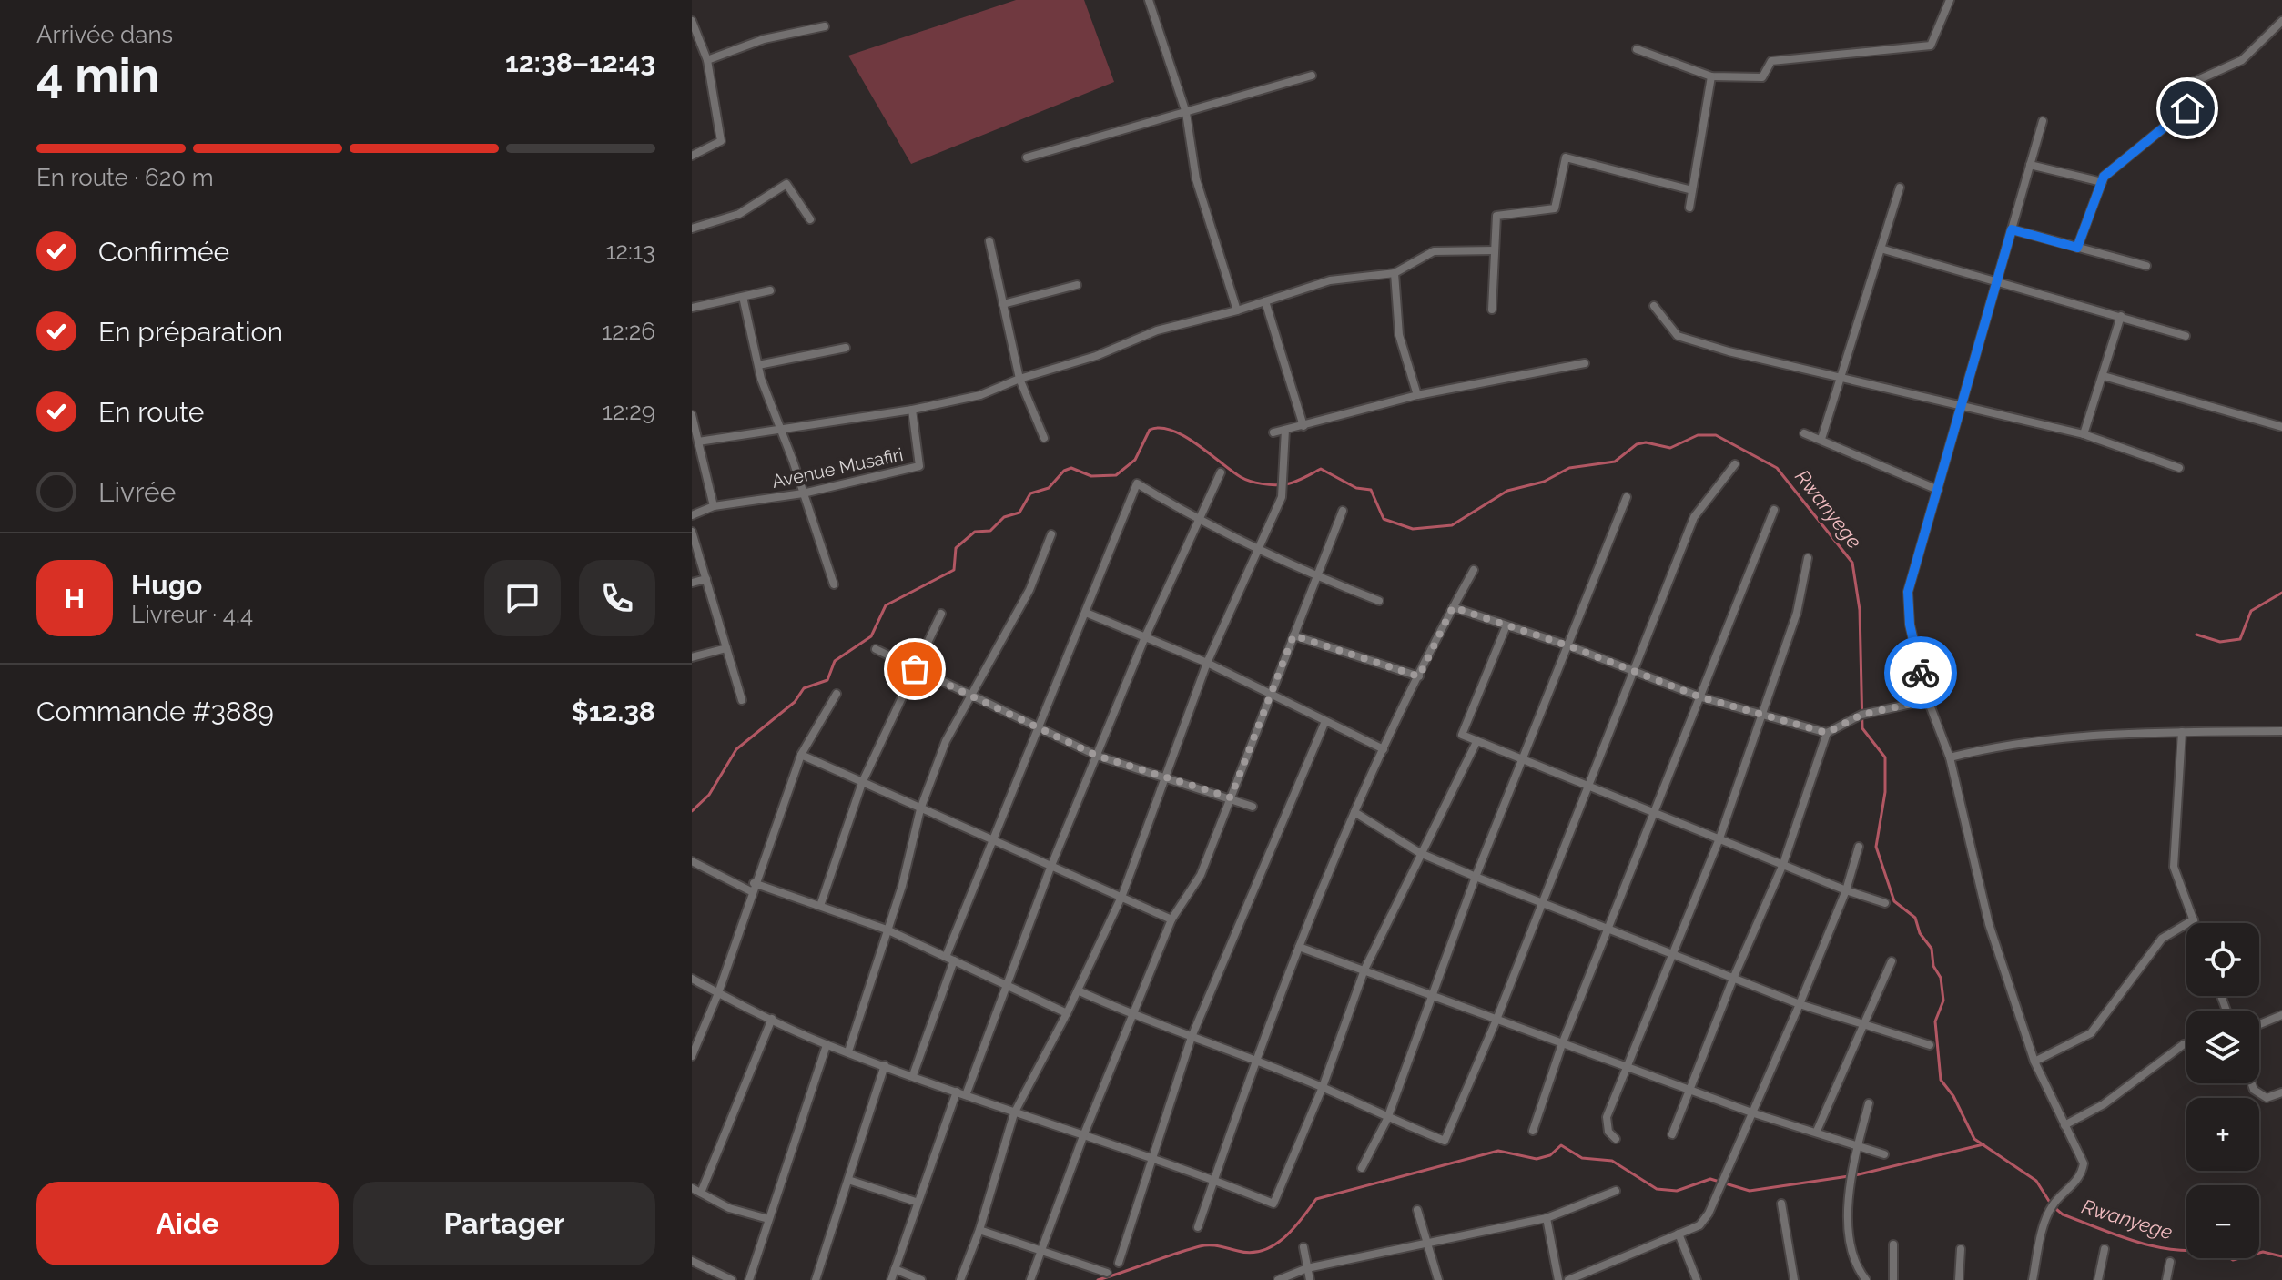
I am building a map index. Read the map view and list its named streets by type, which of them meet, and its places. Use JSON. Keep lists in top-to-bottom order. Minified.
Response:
{"streets":{"street":["Avenue Musafiri"]},"water":["Rwanyege"],"page":{"heading":["4 min","Arrivée dans","12:38–12:43"],"panel":["Hugo","Livreur · 4.4","Commande #3889","$12.38"],"bar":"En route · 620 m","list":[["Confirmée","12:13"],["En préparation","12:26"],["En route","12:29"],"Livrée"],"round":"H","map_buttons":["+","−"],"buttons":["Aide","Partager"]}}
